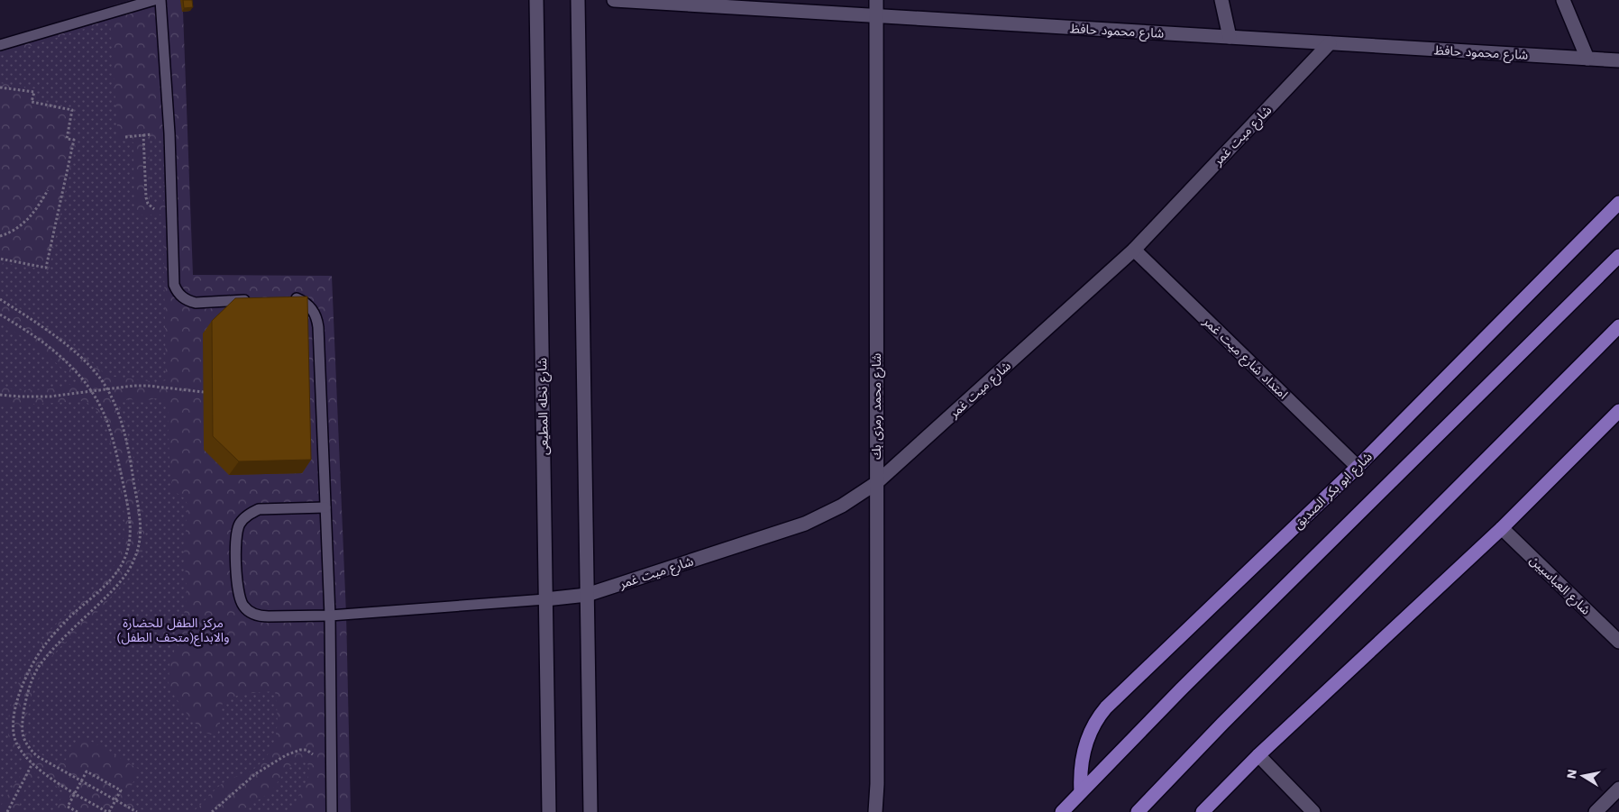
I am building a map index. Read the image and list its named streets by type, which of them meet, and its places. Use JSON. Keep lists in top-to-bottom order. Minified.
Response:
{"streets":{"main road":["شارع ابو بكر الصديق"],"street":["شارع محمود حافظ","شارع ميت غمر","امتداد شارع ميت غمر","شارع نخله المطيعى","شارع محمد رمزى بك","شارع العباسيين"]},"crossings":[["شارع محمود حافظ","شارع ميت غمر"],["شارع محمود حافظ","شارع محمد رمزى بك"],["شارع ميت غمر","امتداد شارع ميت غمر"],["شارع ميت غمر","شارع نخله المطيعى"],["شارع ميت غمر","شارع محمد رمزى بك"],["امتداد شارع ميت غمر","شارع ابو بكر الصديق"]],"parks":["مركز الطفل للحضارة والابداع(متحف الطفل)"],"north":"left"}
